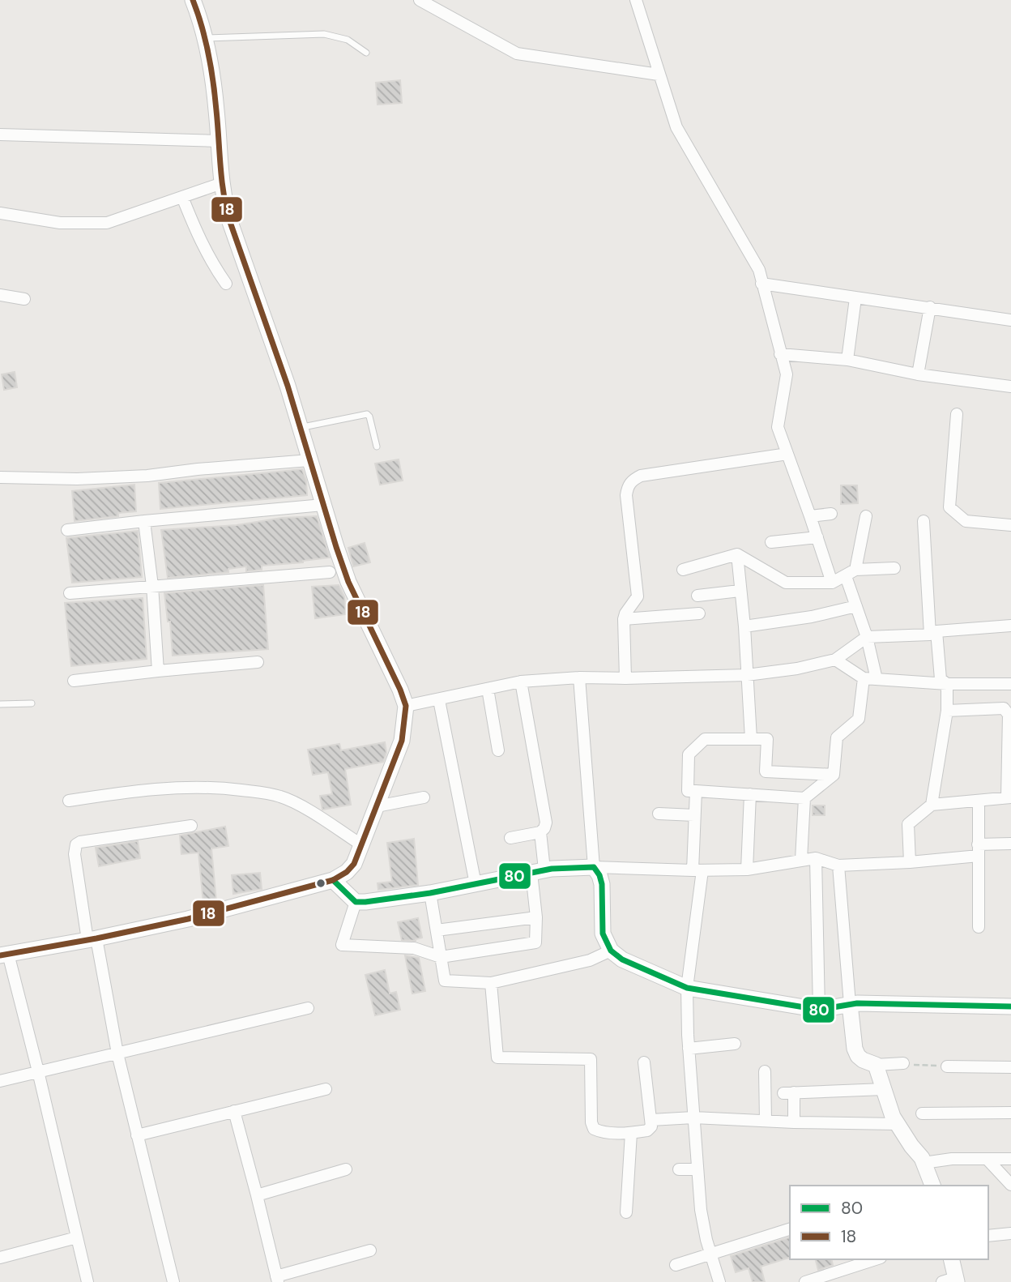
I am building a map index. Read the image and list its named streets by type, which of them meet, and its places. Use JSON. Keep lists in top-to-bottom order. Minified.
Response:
{"lines":["transit line 18","transit line 80"],"legend":["80","18"]}
